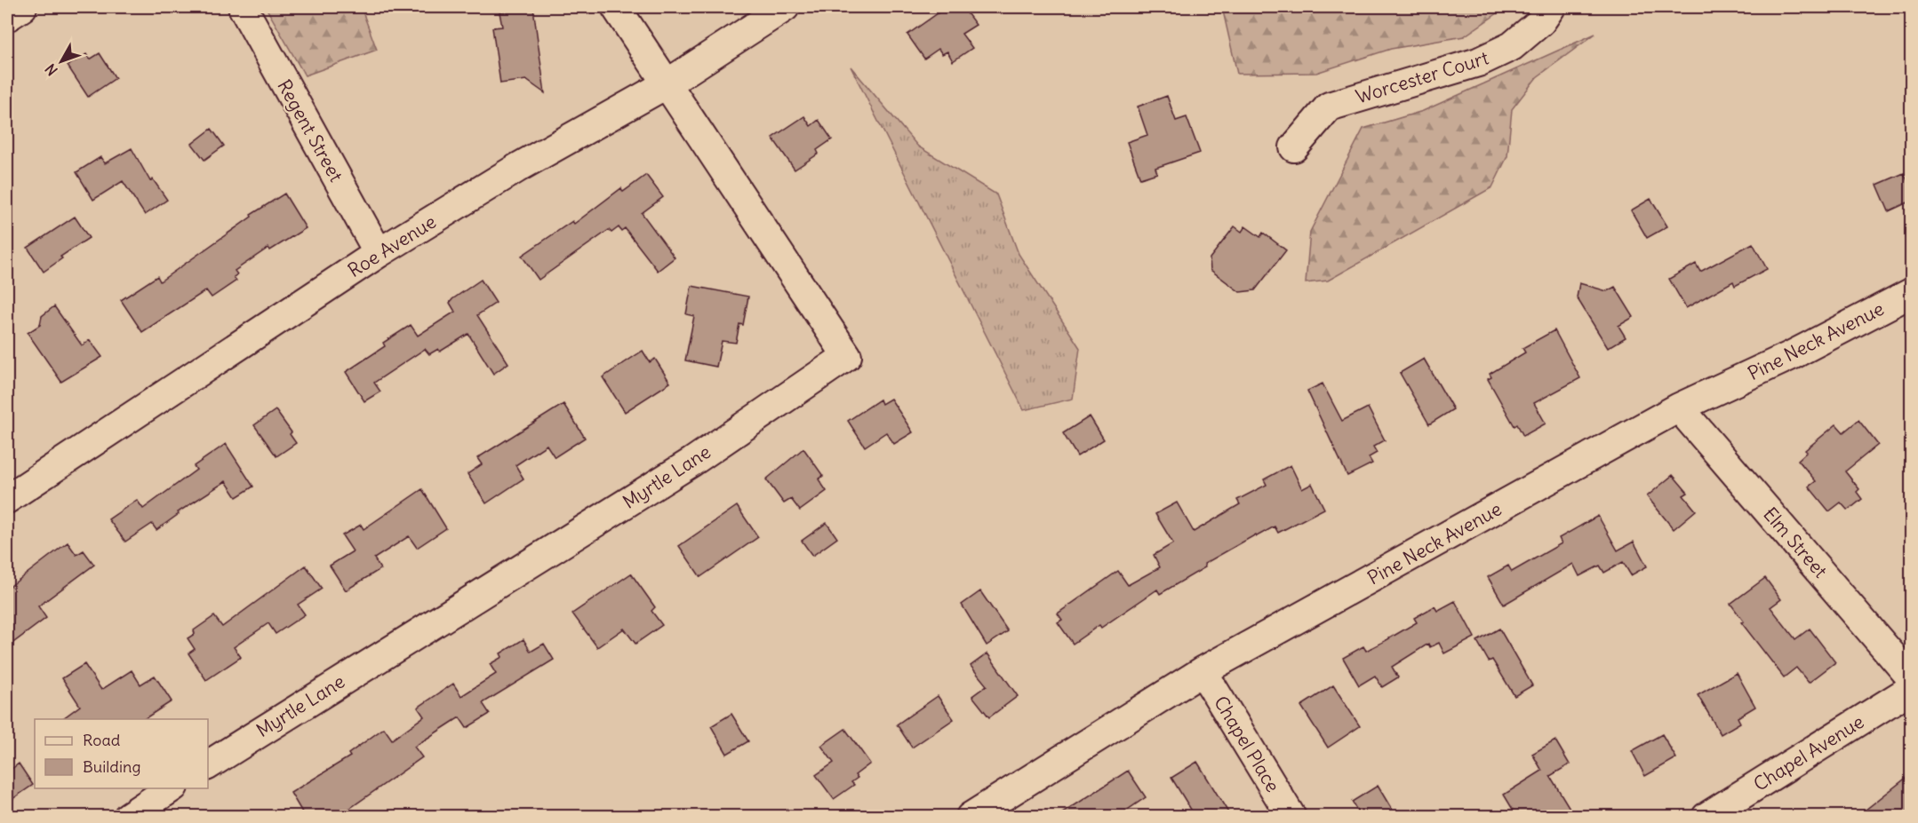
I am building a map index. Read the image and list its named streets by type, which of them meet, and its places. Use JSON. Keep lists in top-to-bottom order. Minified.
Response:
{"streets":{"street":["Worcester Court","Regent Street","Roe Avenue","Pine Neck Avenue","Myrtle Lane","Elm Street","Chapel Place","Chapel Avenue"]},"crossings":[["Regent Street","Roe Avenue"],["Roe Avenue","Myrtle Lane"],["Pine Neck Avenue","Elm Street"],["Pine Neck Avenue","Chapel Place"]],"legend":["Road","Building"],"north":"bottom left"}
